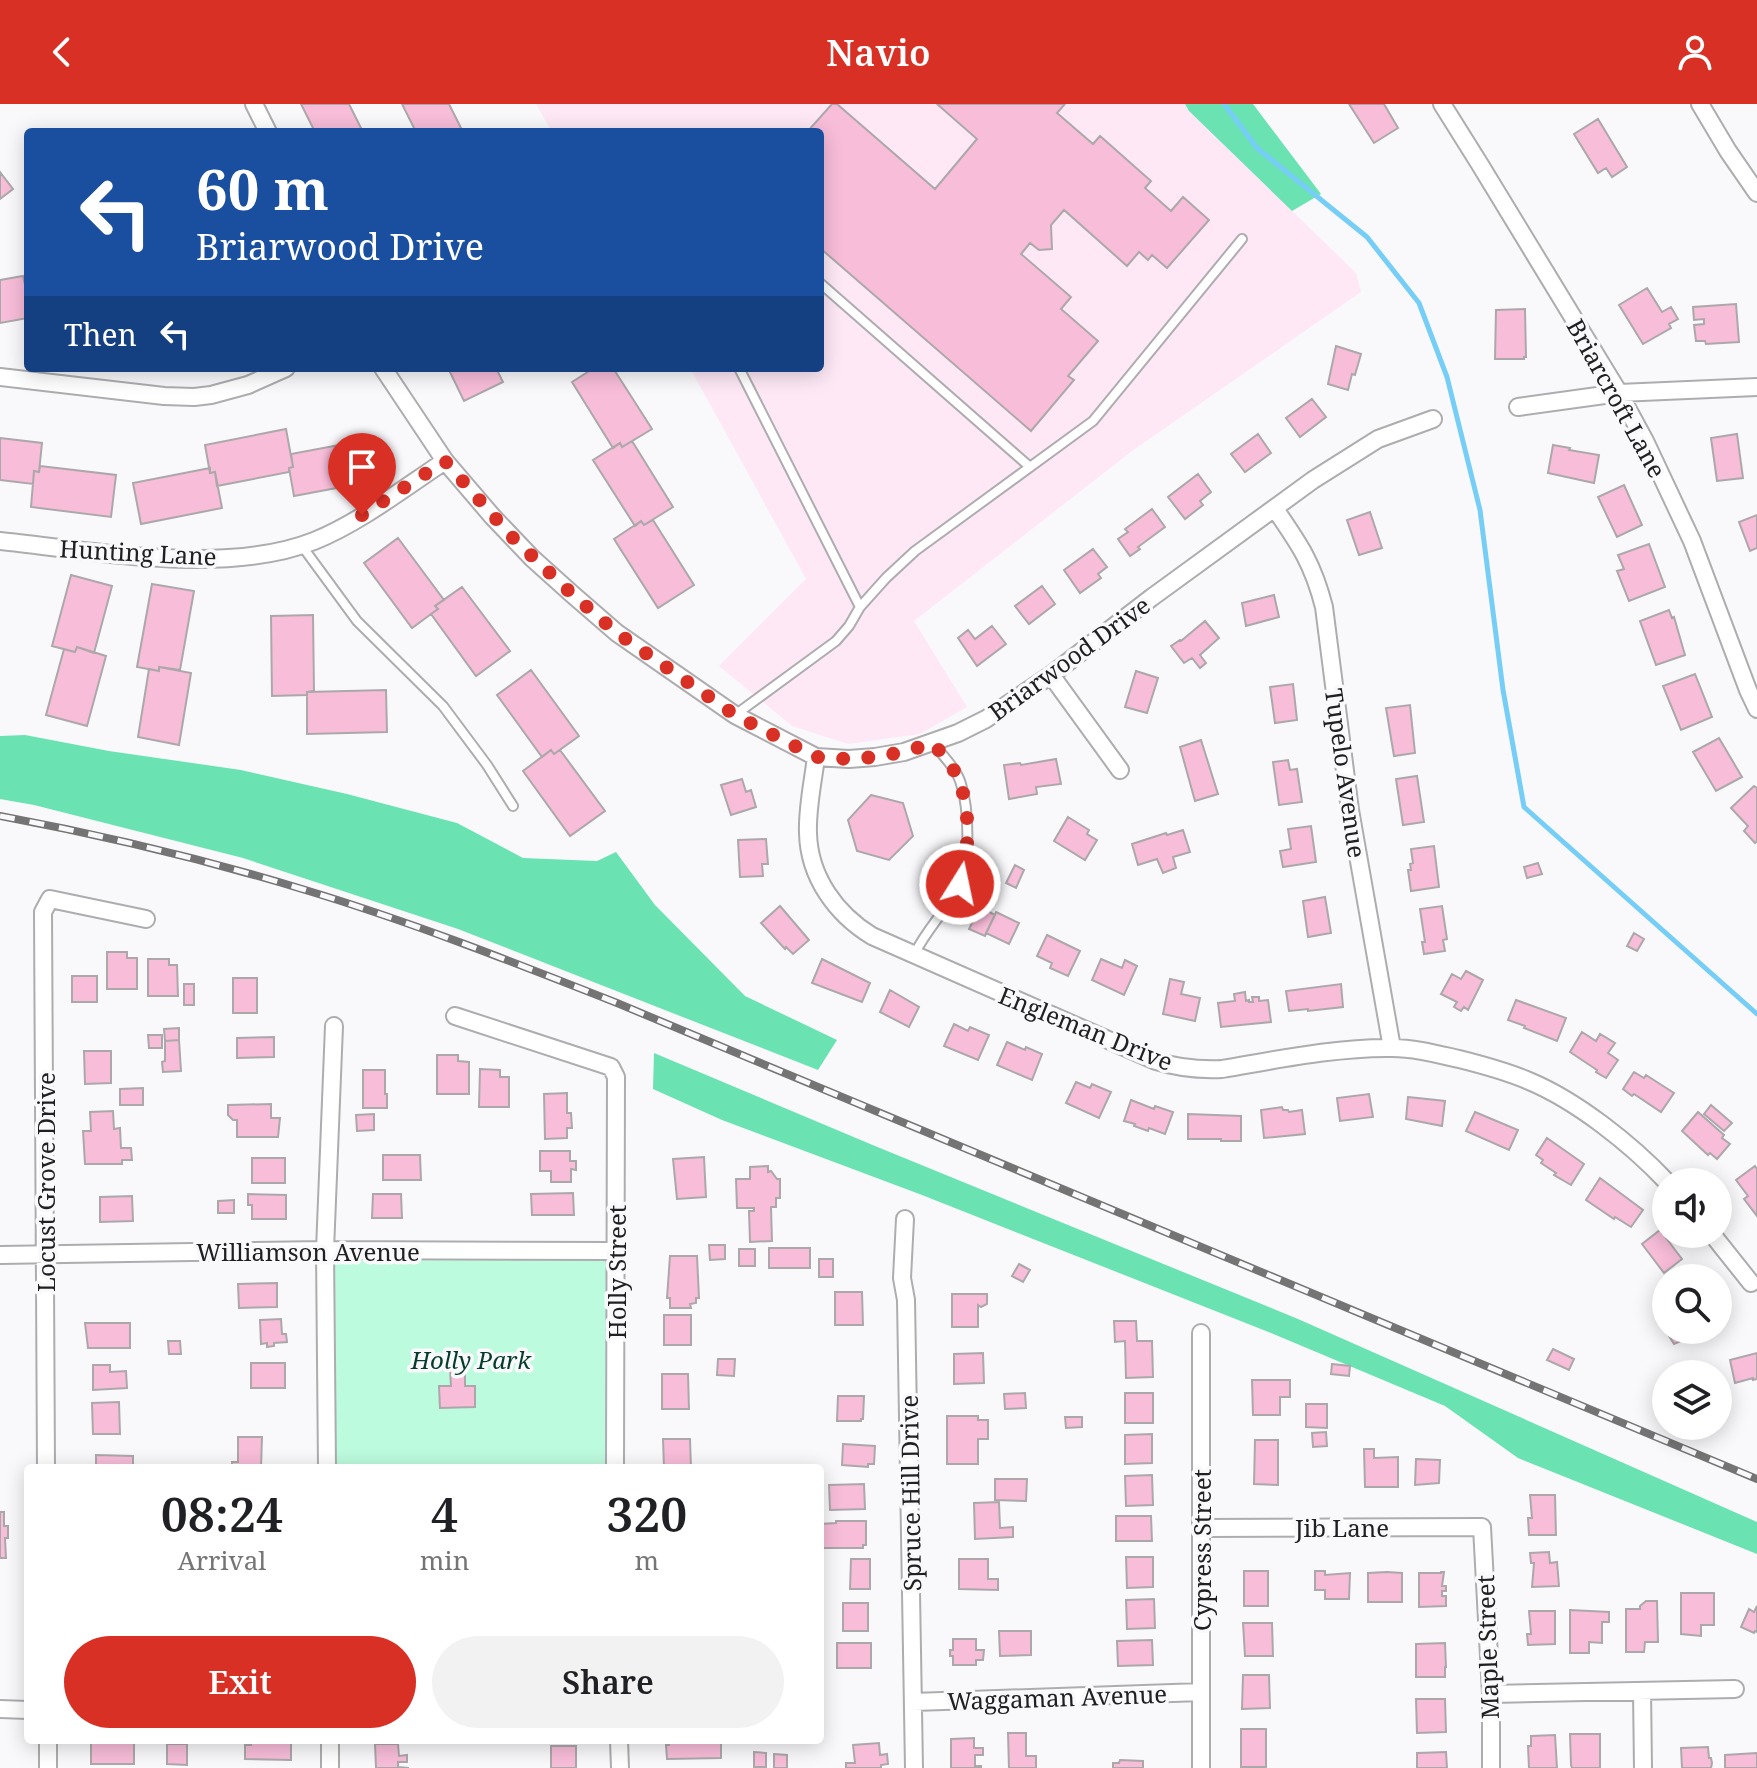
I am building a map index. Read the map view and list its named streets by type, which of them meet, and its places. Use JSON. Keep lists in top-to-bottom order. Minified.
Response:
{"streets":{"street":["Briarcroft Lane","Hunting Lane","Briarwood Drive","Tupelo Avenue","Engleman Drive","Locust Grove Drive","Williamson Avenue","Holly Street","Spruce Hill Drive","Jib Lane","Cypress Street","Maple Street","Waggaman Avenue"]},"crossings":[["Hunting Lane","Briarwood Drive"],["Briarwood Drive","Tupelo Avenue"],["Briarwood Drive","Engleman Drive"],["Tupelo Avenue","Engleman Drive"],["Locust Grove Drive","Williamson Avenue"],["Williamson Avenue","Holly Street"],["Spruce Hill Drive","Waggaman Avenue"],["Jib Lane","Cypress Street"],["Jib Lane","Maple Street"],["Cypress Street","Waggaman Avenue"]],"parks":["Holly Park"],"page":{"header":"Navio","turn":["60 m","Briarwood Drive"],"then":"Then","eta":["08:24","Arrival","4","min","320","m"],"buttons":["Exit","Share"]}}
